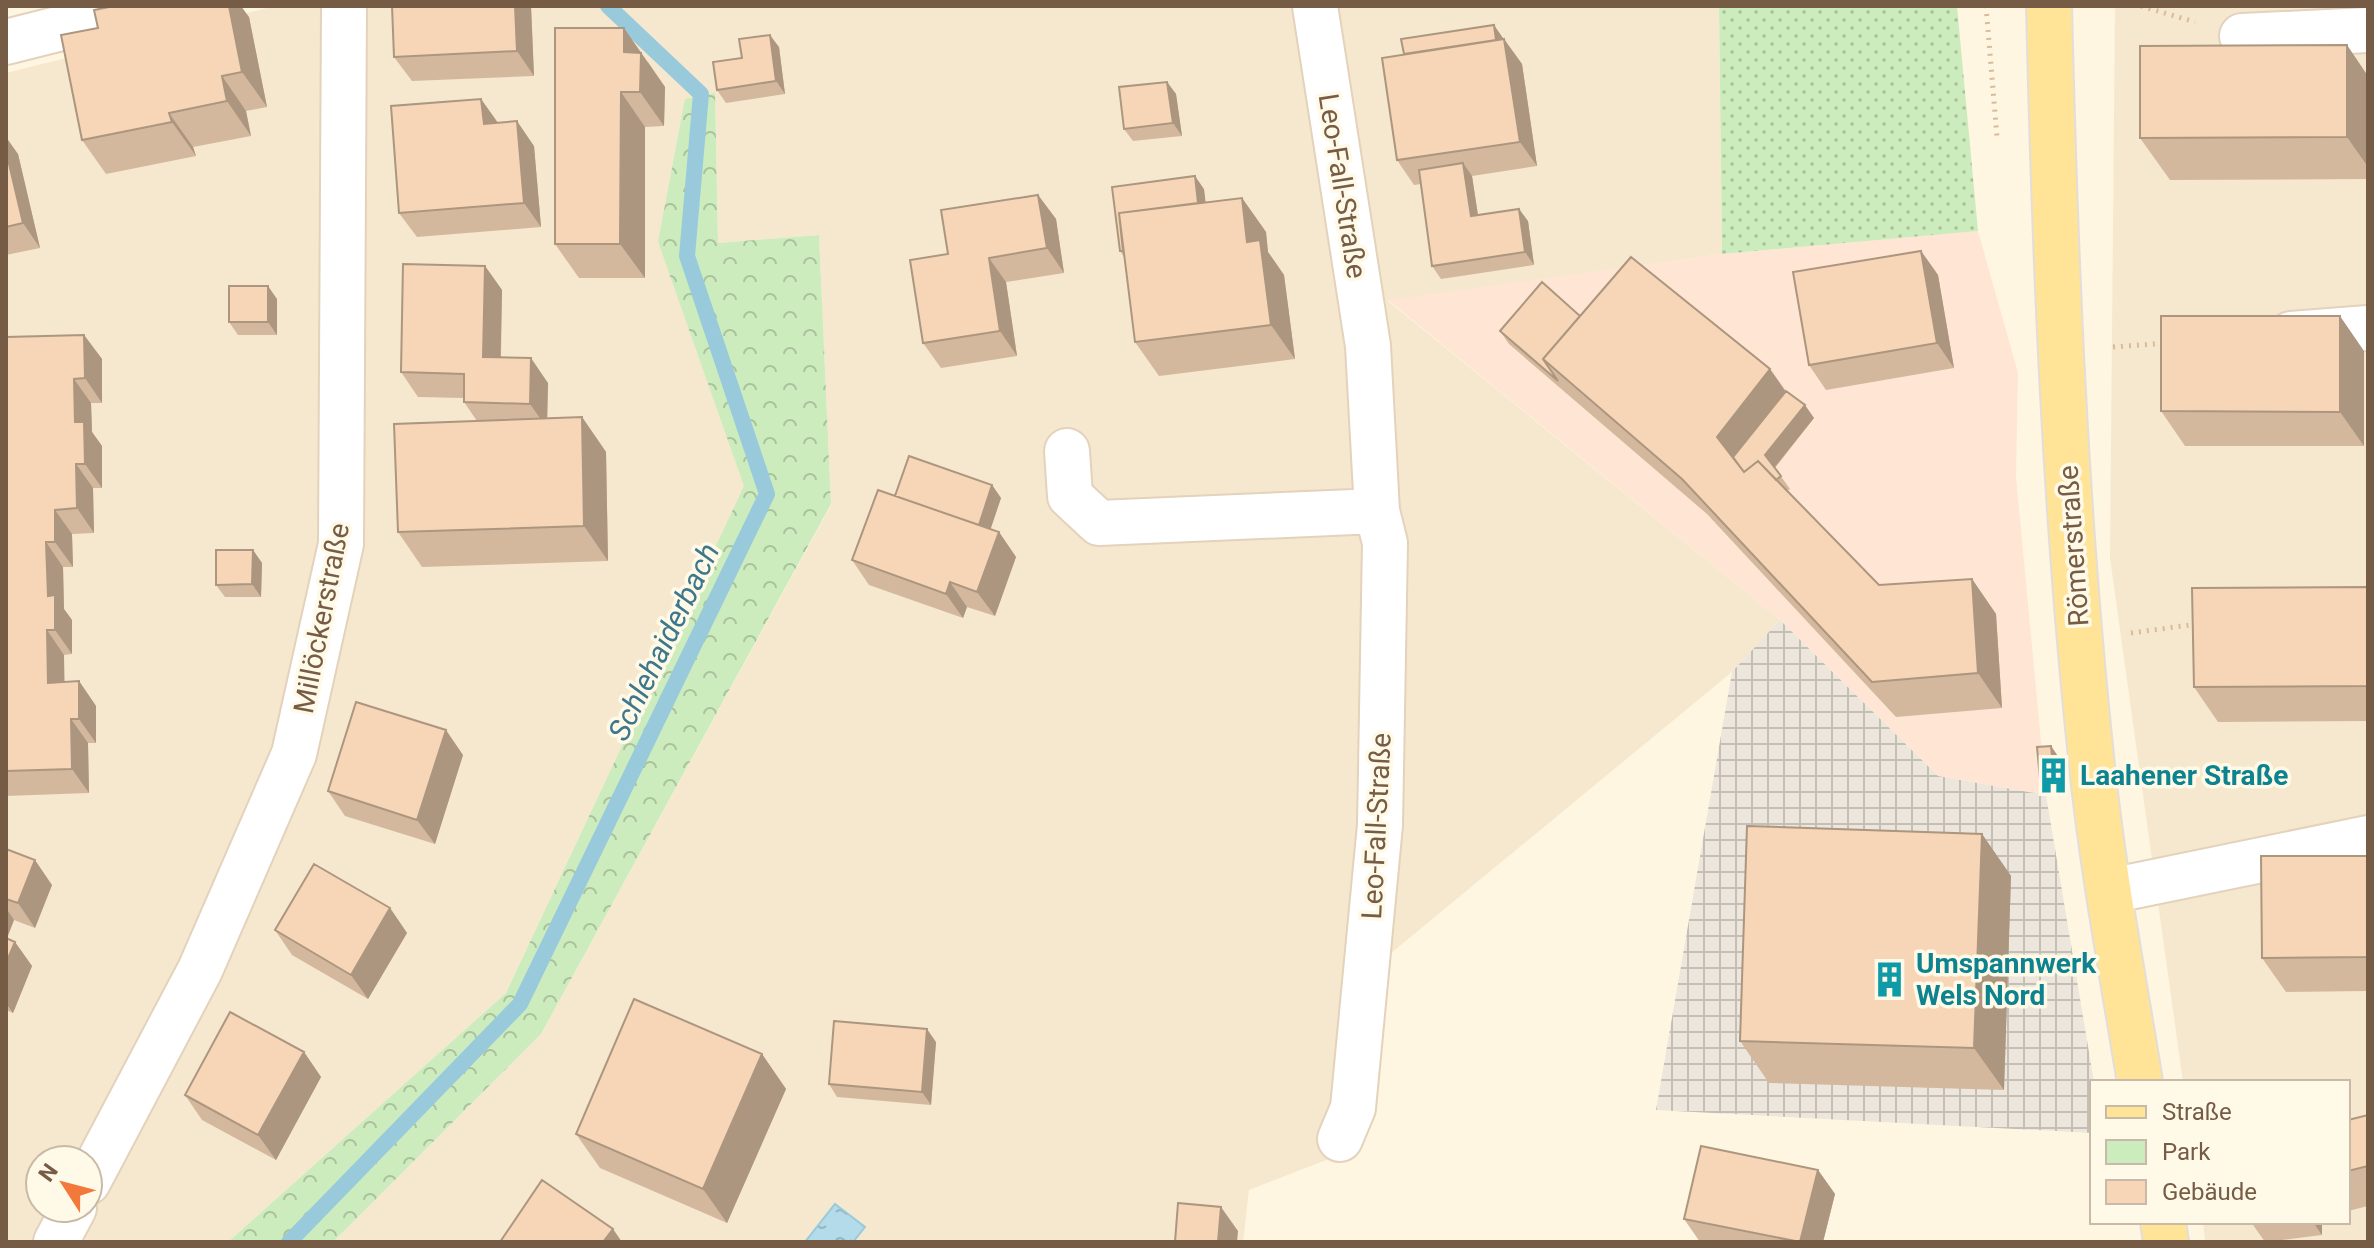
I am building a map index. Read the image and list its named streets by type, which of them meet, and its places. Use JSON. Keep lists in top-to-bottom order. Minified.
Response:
{"streets":{"main road":["Römerstraße"],"street":["Leo-Fall-Straße","Millöckerstraße"]},"water":["Schlehaiderbach"],"places":{"building":["Laahener Straße","Umspannwerk Wels Nord"]},"legend":["Straße","Park","Gebäude"],"north":"top left"}
